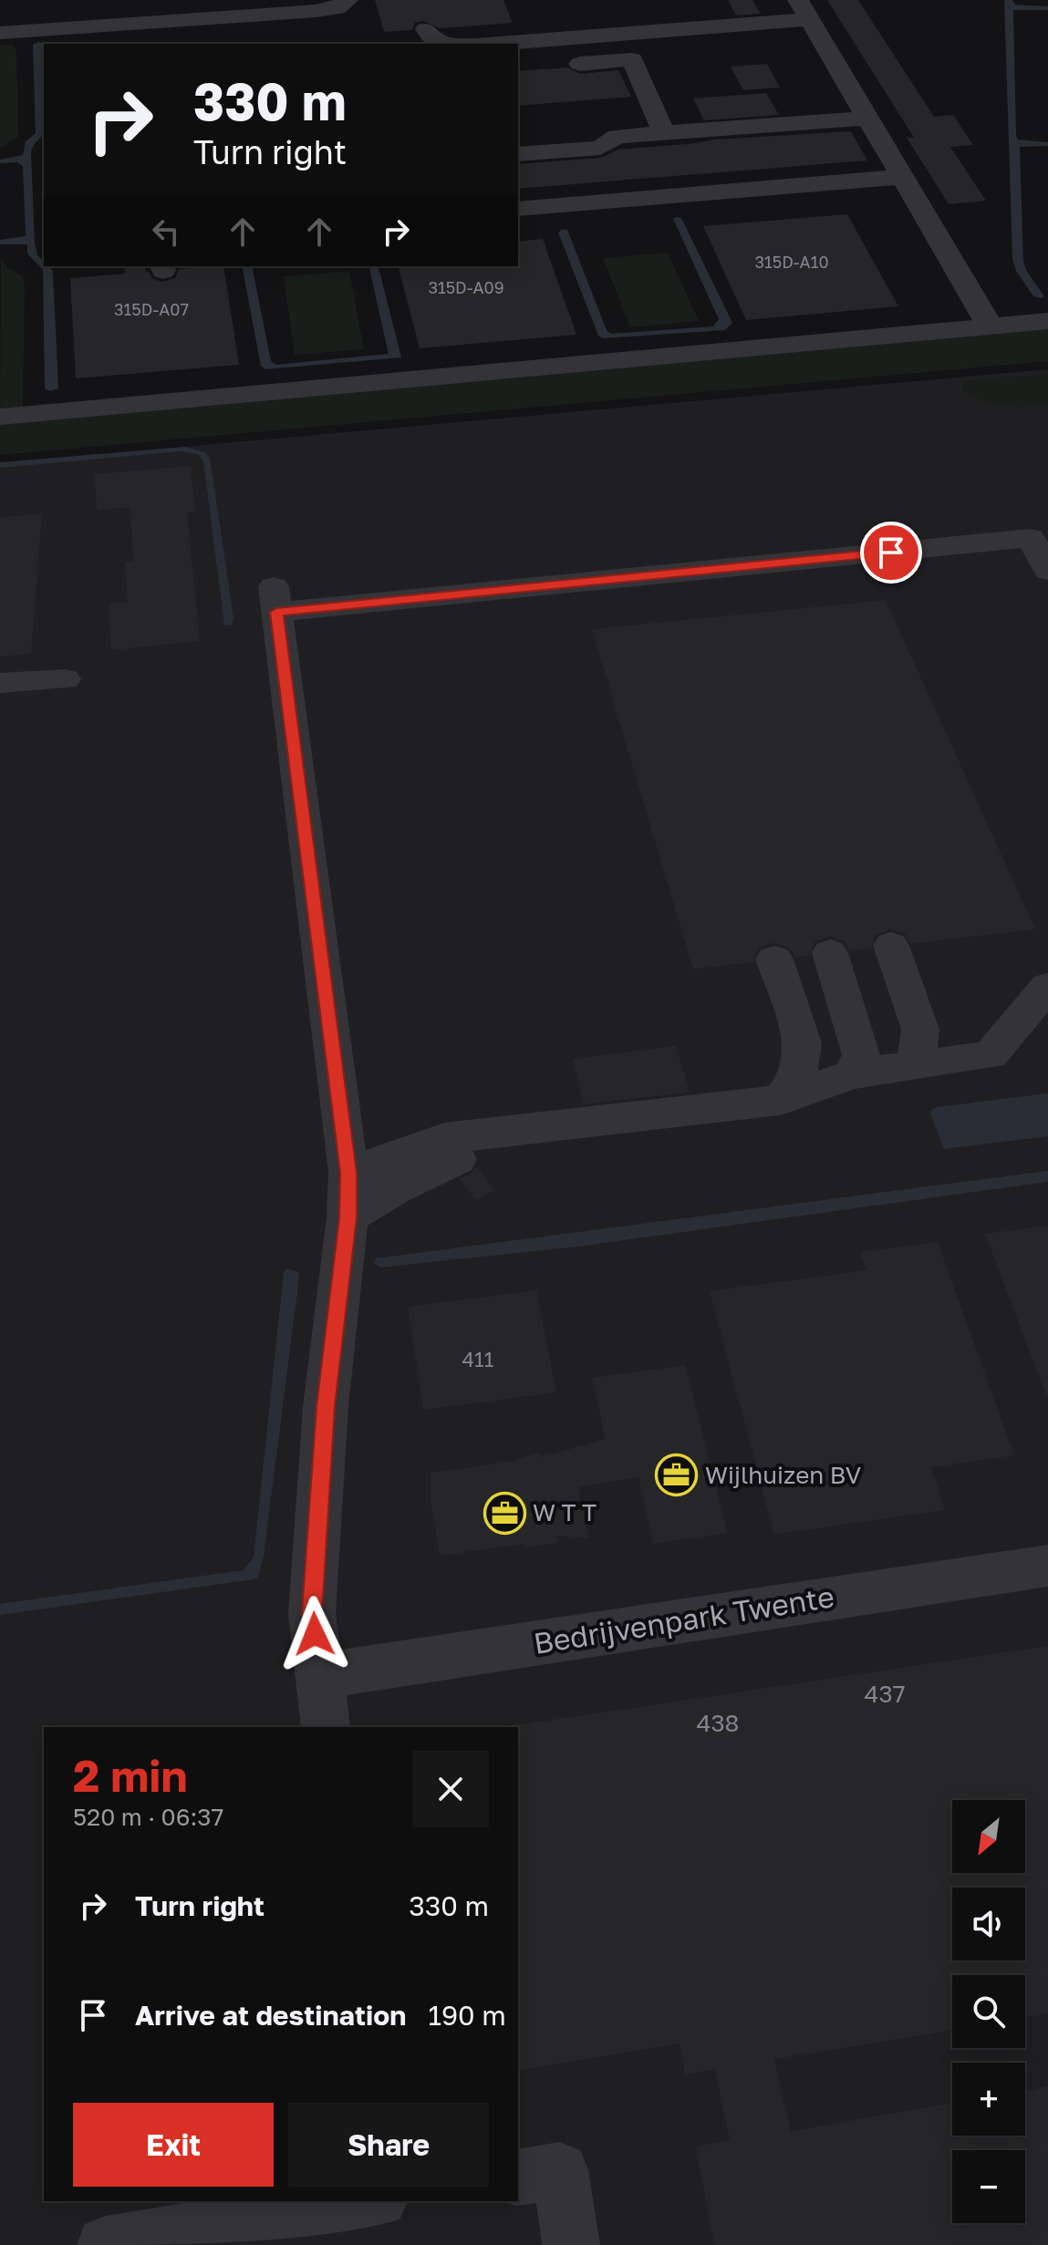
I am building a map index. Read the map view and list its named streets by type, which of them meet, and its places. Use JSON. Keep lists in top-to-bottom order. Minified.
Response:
{"streets":{"street":["Bedrijvenpark Twente"]},"places":{"office":["Wijlhuizen BV","W T T"]},"house_numbers":["315D-A10","315D-A09","315D-A07","411","437","438"],"north":"bottom left","page":{"turn":["330 m","Turn right"],"heading":["2 min","520 m · 06:37"],"map_buttons":["+","−"],"list":[{"name":"Turn right","value":"330 m"},{"name":"Arrive at destination","value":"190 m"}],"buttons":["Exit","Share"]}}
